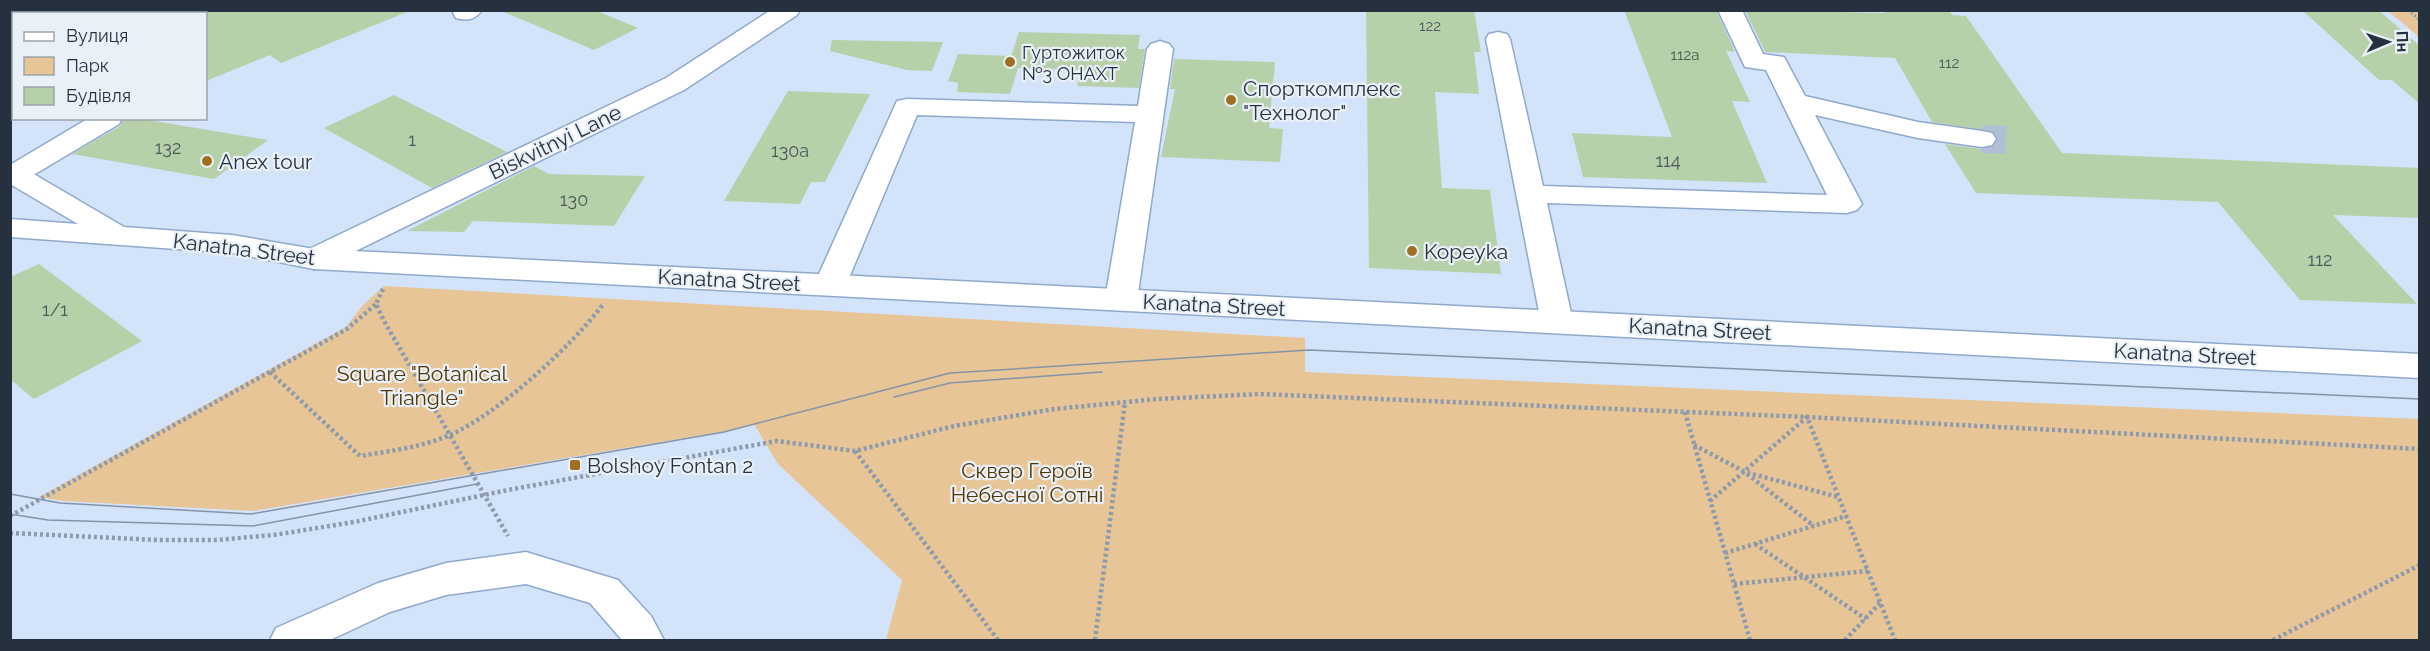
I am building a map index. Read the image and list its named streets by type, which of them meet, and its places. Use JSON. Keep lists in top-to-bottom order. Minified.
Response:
{"streets":{"main road":["Biskvitnyi Lane","Kanatna Street"]},"crossings":[["Biskvitnyi Lane","Kanatna Street"]],"parks":["Square \"Botanical Triangle\"","Сквер Героїв Небесної Сотні"],"places":{"other":["Гуртожиток №3 ОНАХТ","Спорткомплекс \"Технолог\"","Anex tour","Kopeyka"],"transit":["Bolshoy Fontan 2"]},"house_numbers":["122","112а","112","1","132","130а","114","130","112","1/1"],"legend":["Вулиця","Парк","Будівля"],"north":"right"}
